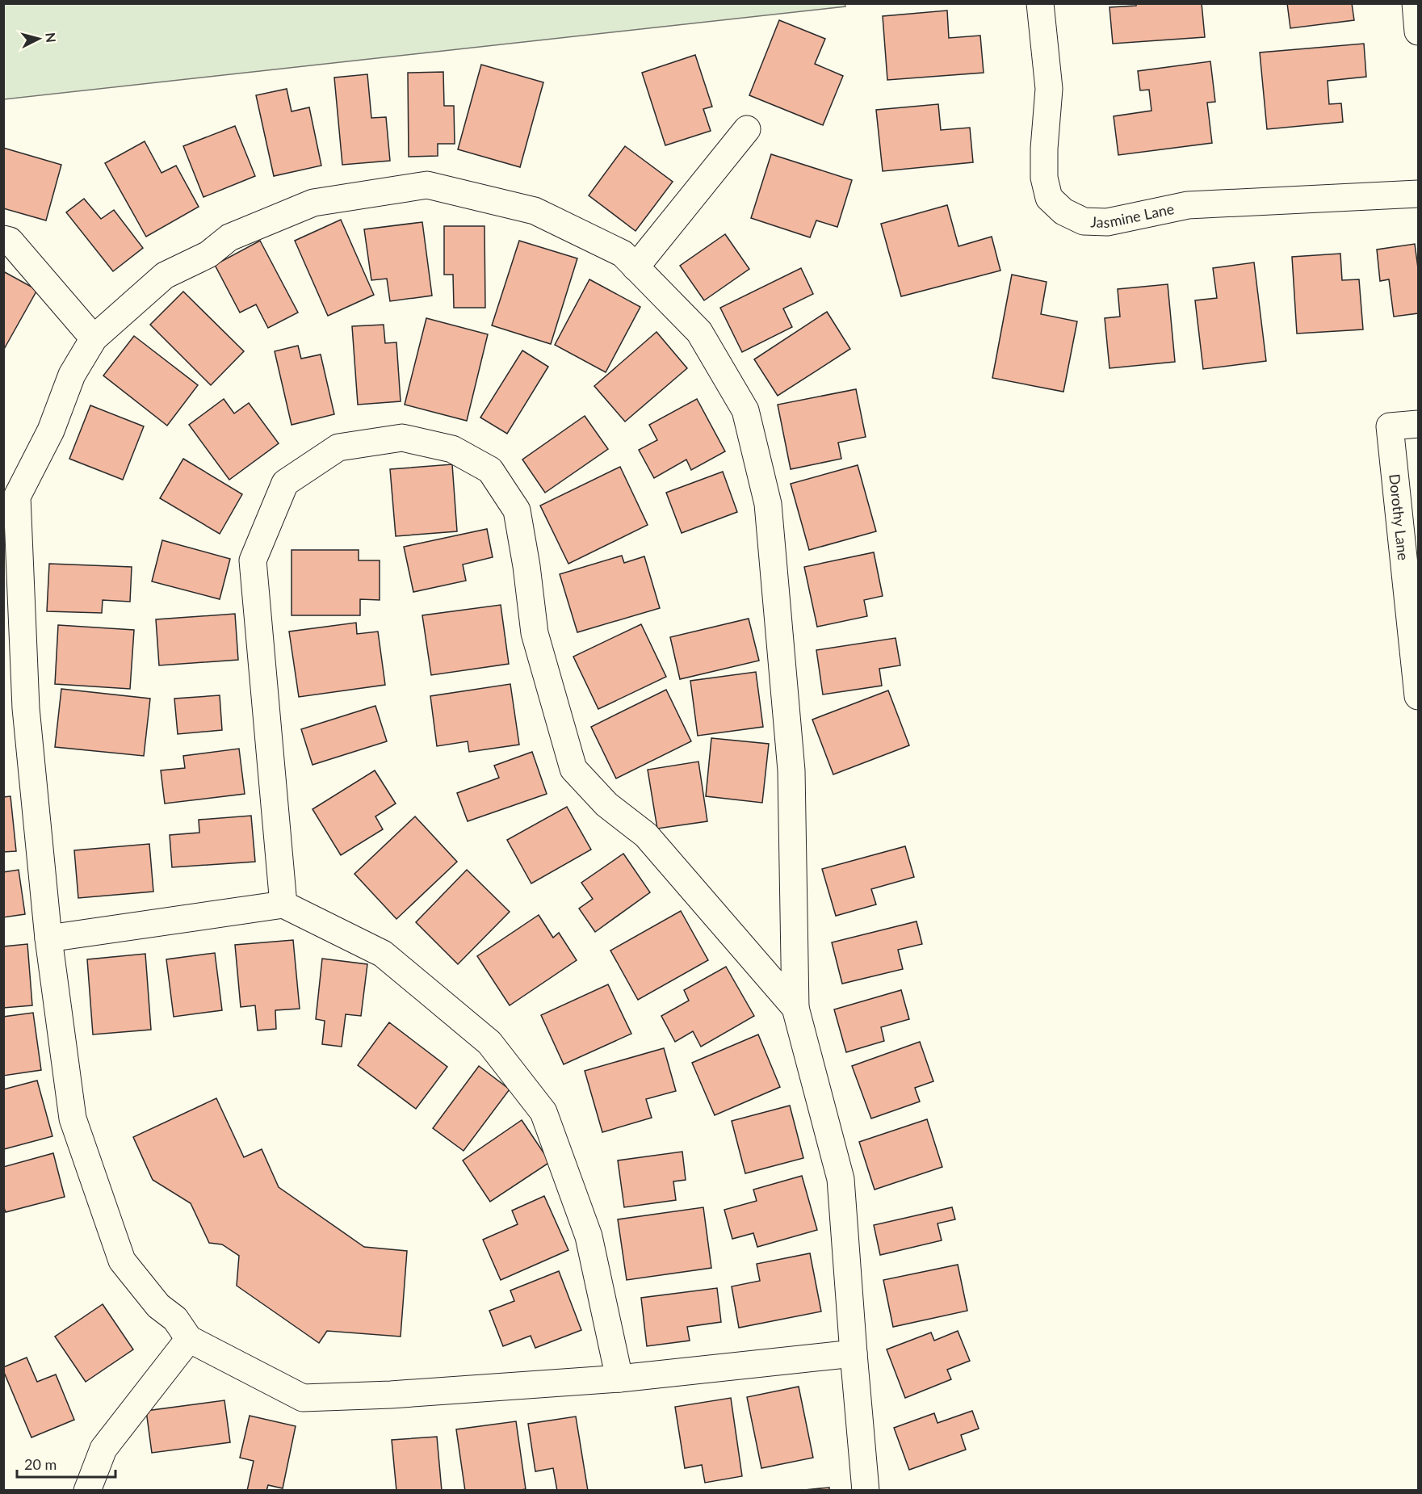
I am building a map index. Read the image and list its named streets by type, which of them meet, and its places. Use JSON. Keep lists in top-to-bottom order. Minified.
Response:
{"streets":{"street":["Jasmine Lane","Dorothy Lane"]},"scale_bar":"20 m","north":"right"}
